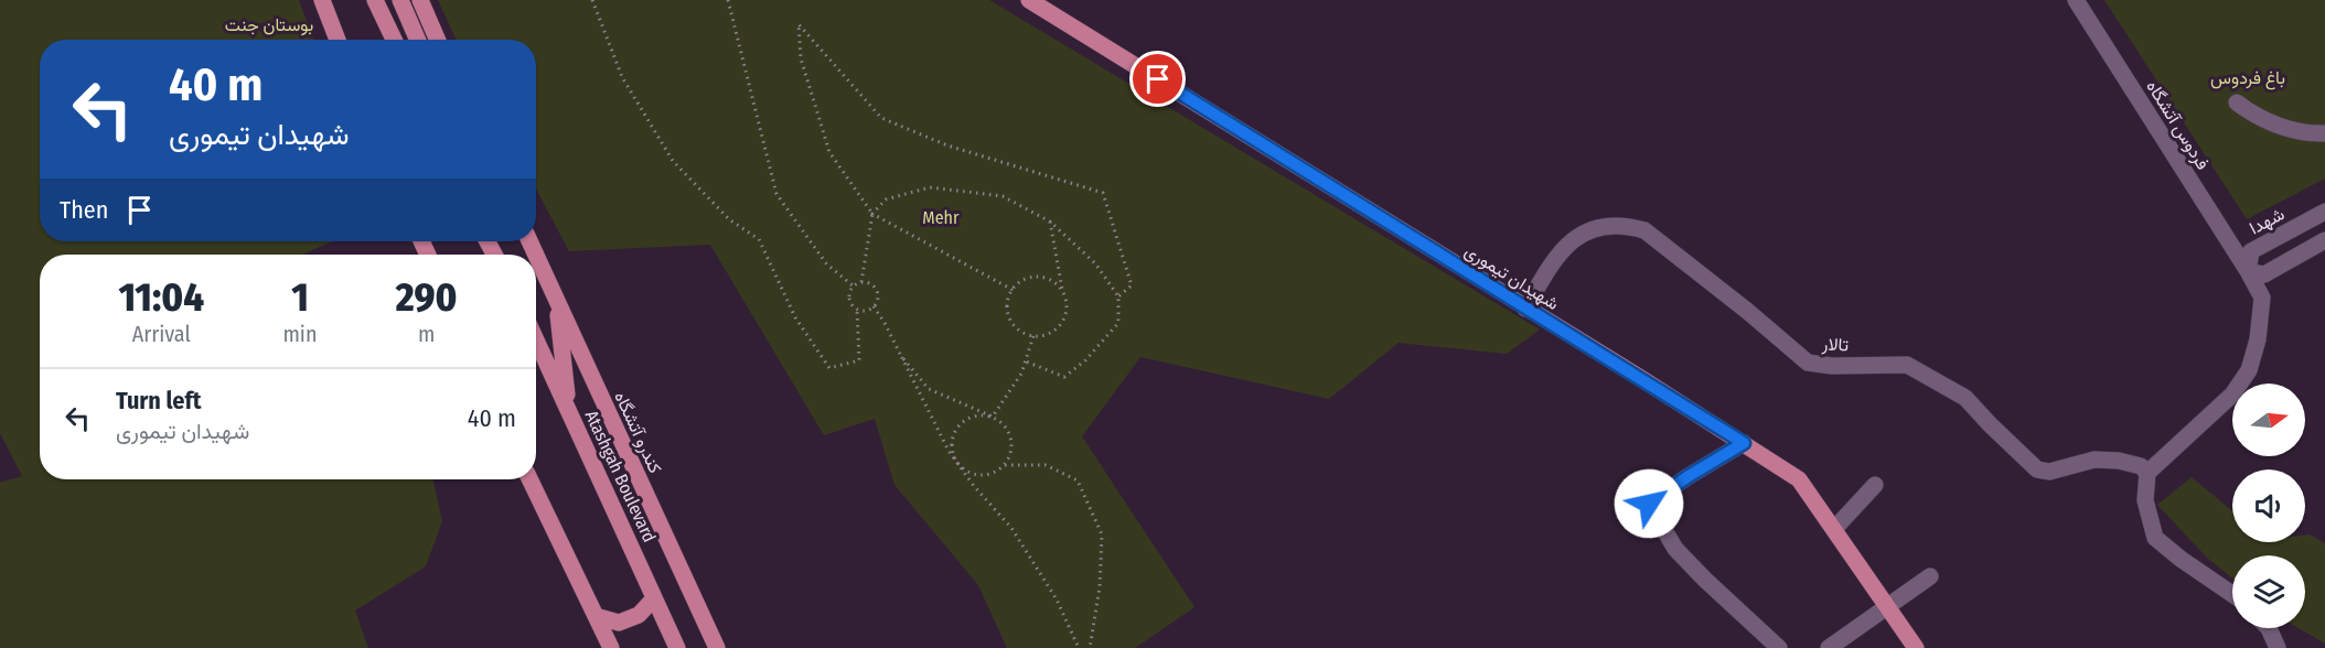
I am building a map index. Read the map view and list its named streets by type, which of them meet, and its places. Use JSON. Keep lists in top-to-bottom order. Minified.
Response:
{"streets":{"main road":["شهیدان تیموری","کندرو آتشگاه","Atashgah Boulevard"],"street":["فردوس آتشگاه","شهدا","تالار"]},"crossings":[["فردوس آتشگاه","شهدا"],["فردوس آتشگاه","تالار"],["شهیدان تیموری","تالار"]],"parks":["بوستان جنت","باغ فردوس","Mehr"],"north":"right","page":{"turn":["40 m","شهیدان تیموری"],"then":"Then","eta":["11:04","Arrival","1","min","290","m"],"list":[{"name":"Turn left","note":"شهیدان تیموری","value":"40 m"}]}}
